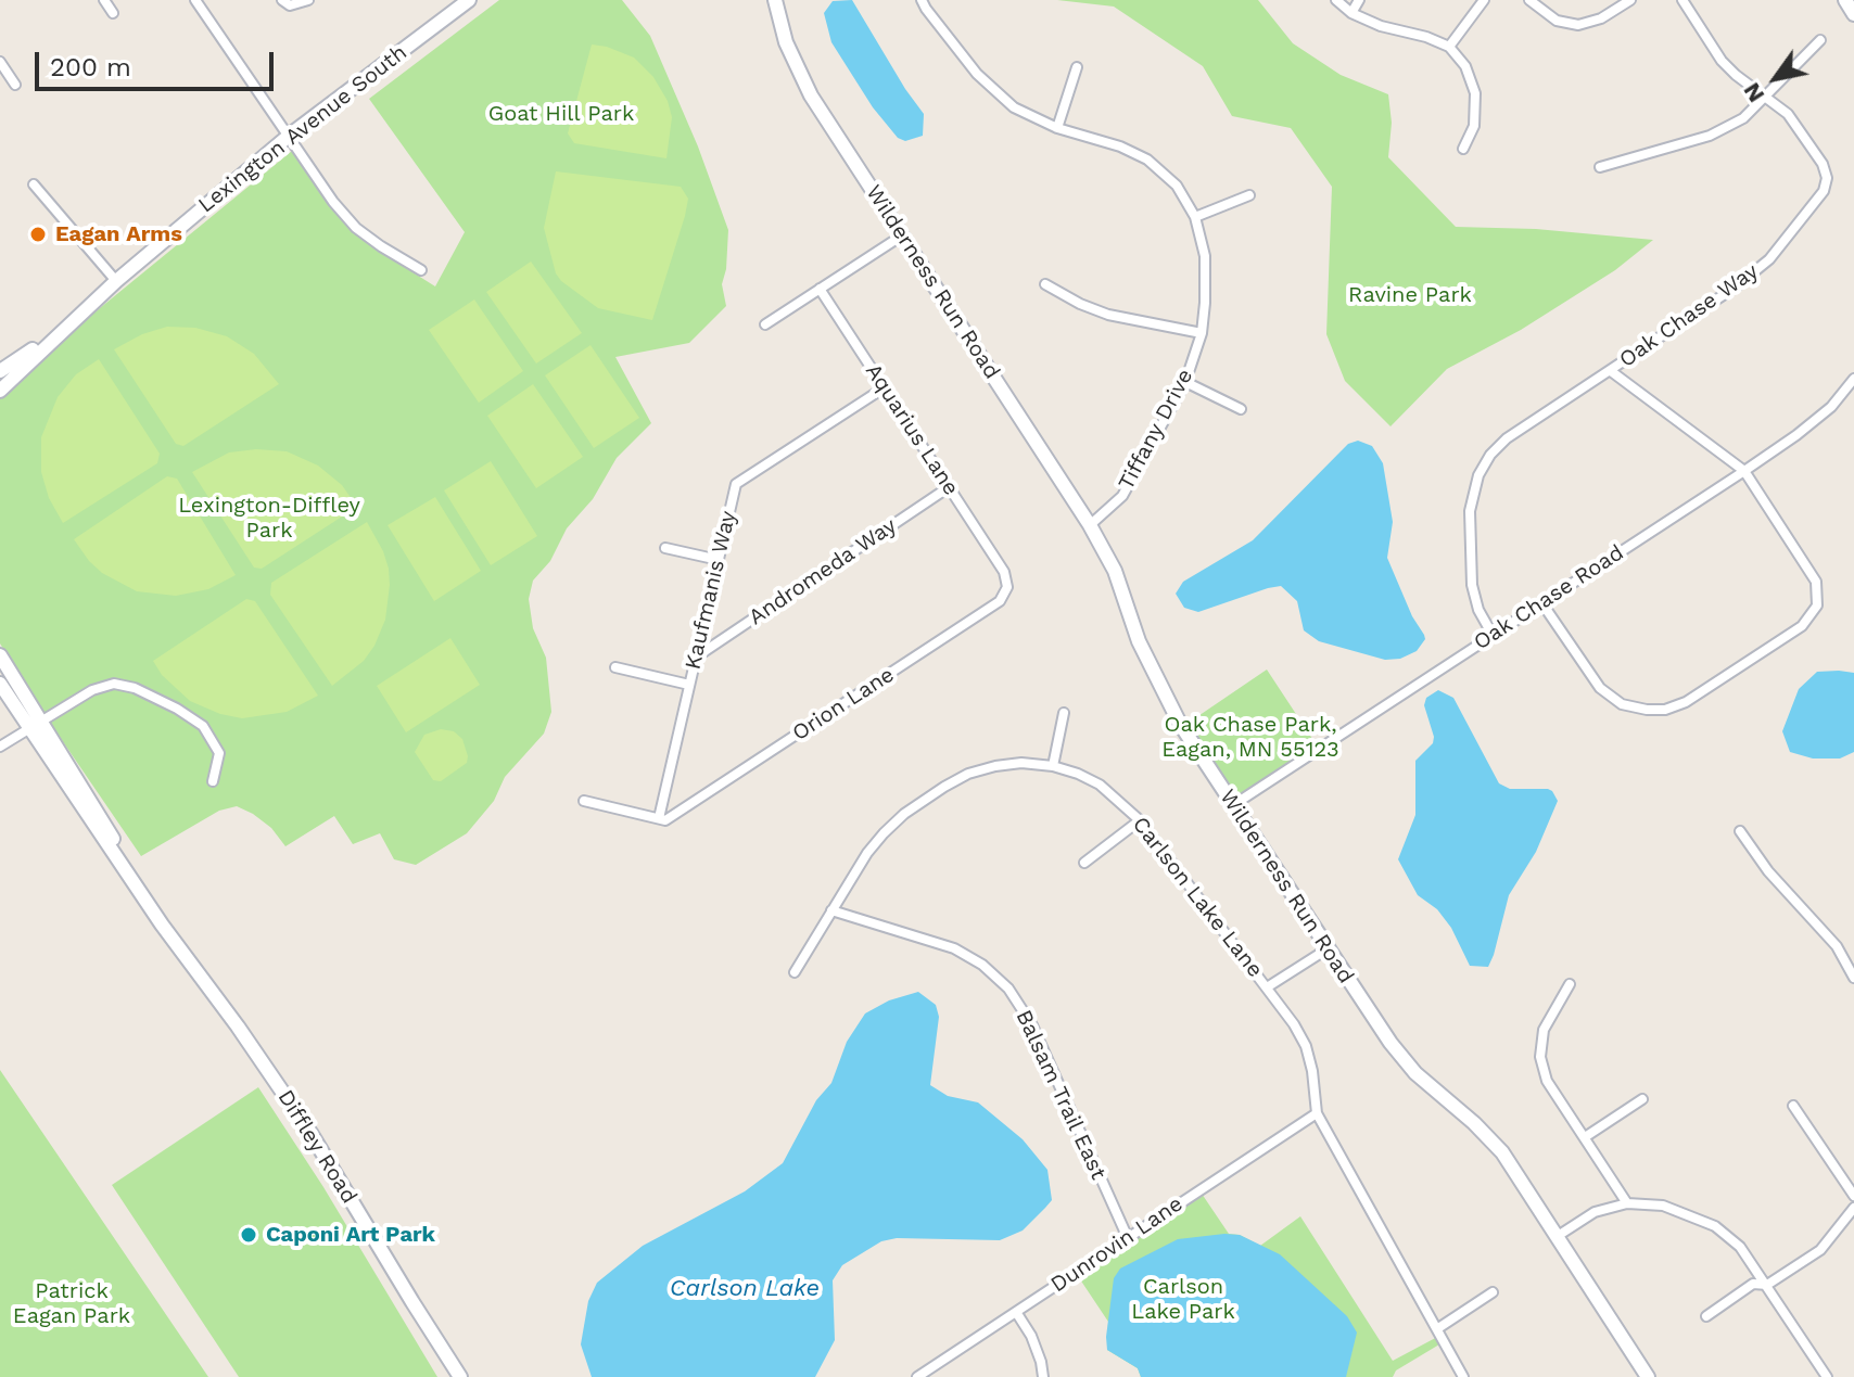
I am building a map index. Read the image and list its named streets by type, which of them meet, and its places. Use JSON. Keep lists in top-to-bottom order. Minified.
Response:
{"streets":{"street":["Lexington Avenue South","Wilderness Run Road","Oak Chase Way","Aquarius Lane","Tiffany Drive","Andromeda Way","Kaufmanis Way","Oak Chase Road","Orion Lane","Carlson Lake Lane","Balsam Trail East","Diffley Road","Dunrovin Lane"]},"crossings":[["Wilderness Run Road","Tiffany Drive"],["Wilderness Run Road","Oak Chase Road"],["Oak Chase Way","Oak Chase Road"],["Aquarius Lane","Andromeda Way"],["Aquarius Lane","Kaufmanis Way"],["Aquarius Lane","Orion Lane"],["Andromeda Way","Kaufmanis Way"],["Kaufmanis Way","Orion Lane"],["Carlson Lake Lane","Balsam Trail East"],["Carlson Lake Lane","Dunrovin Lane"],["Balsam Trail East","Dunrovin Lane"]],"water":["Carlson Lake"],"parks":["Goat Hill Park","Ravine Park","Lexington-Diffley Park","Oak Chase Park, Eagan, MN 55123","Carlson Lake Park","Patrick Eagan Park"],"places":["Eagan Arms","Caponi Art Park"],"scale_bar":"200 m","north":"bottom left"}
